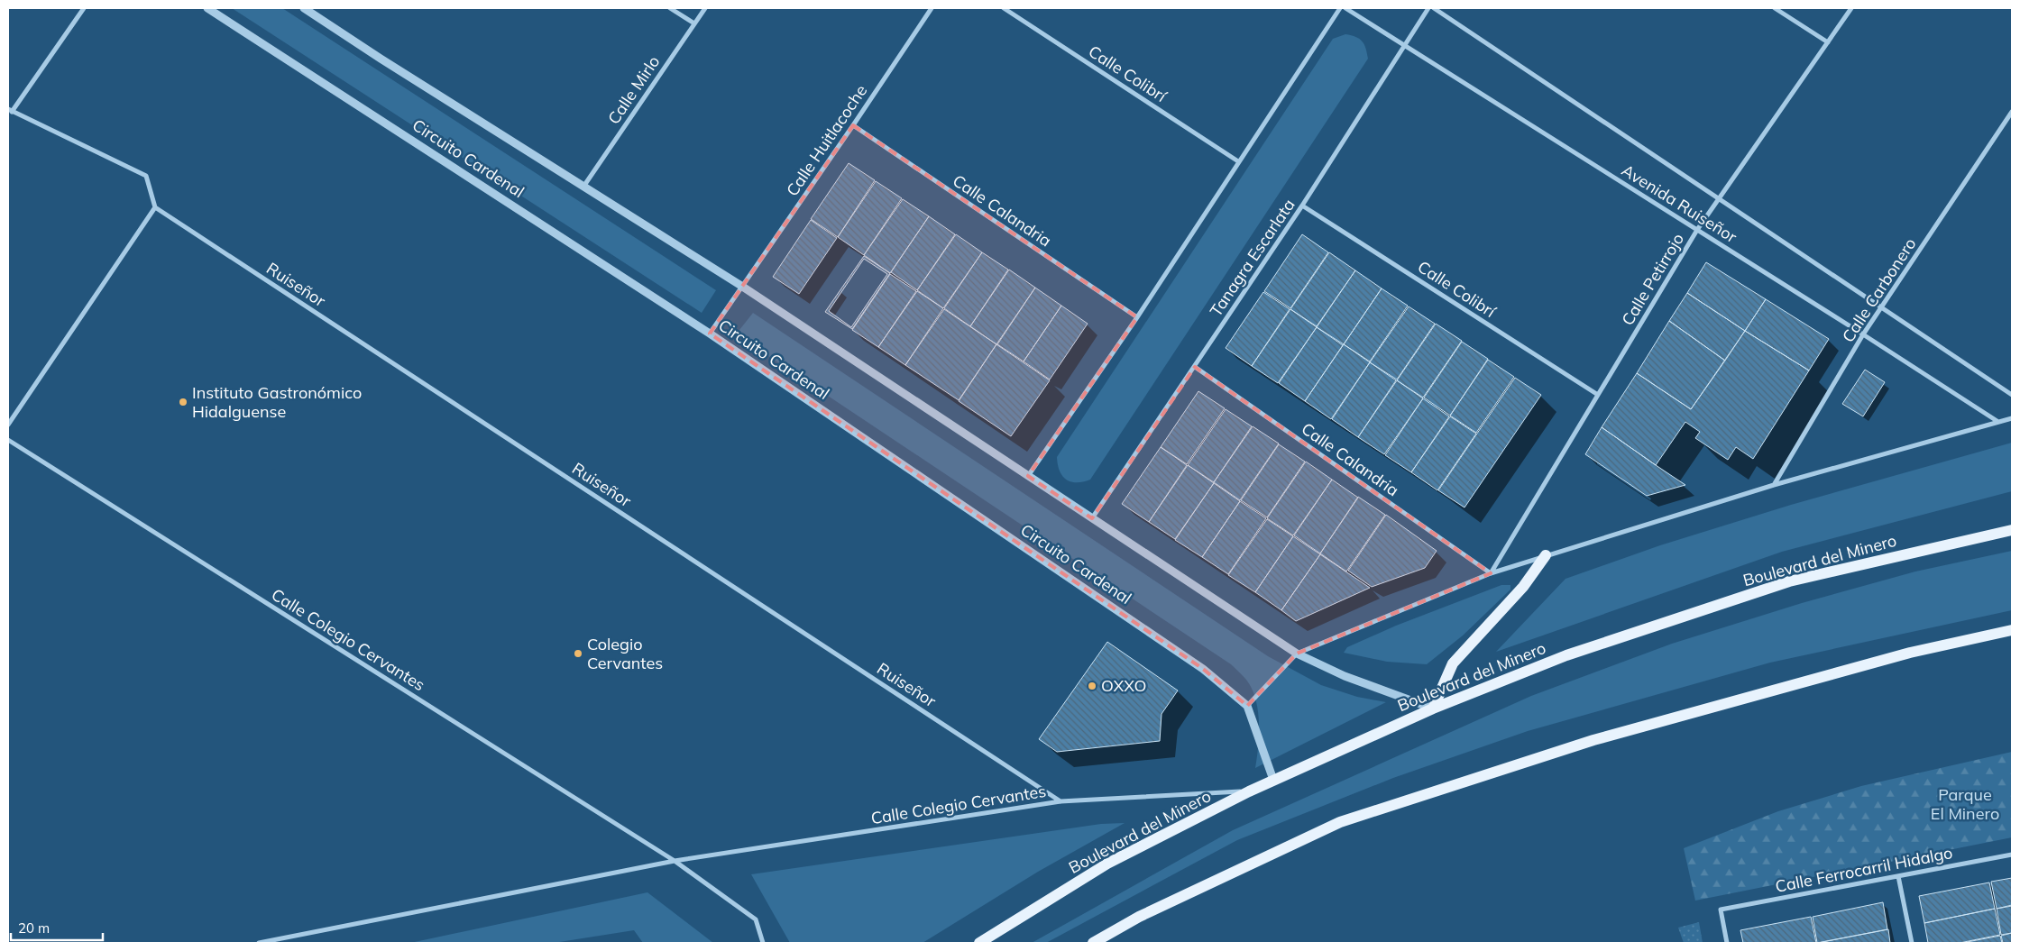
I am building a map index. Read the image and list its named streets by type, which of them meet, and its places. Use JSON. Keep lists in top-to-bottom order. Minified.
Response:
{"streets":{"main road":["Boulevard del Minero"],"street":["Calle Colibrí","Calle Mirlo","Calle Huitlacoche","Circuito Cardenal","Avenida Ruiseñor","Calle Calandria","Tanagra Escarlata","Calle Petirrojo","Ruiseñor","Calle Carbonero","Calle Colegio Cervantes","Calle Ferrocarril Hidalgo"]},"crossings":[["Calle Colibrí","Tanagra Escarlata"],["Calle Colibrí","Calle Petirrojo"],["Calle Huitlacoche","Circuito Cardenal"],["Calle Huitlacoche","Calle Calandria"],["Avenida Ruiseñor","Tanagra Escarlata"],["Avenida Ruiseñor","Calle Petirrojo"],["Avenida Ruiseñor","Calle Carbonero"],["Calle Calandria","Tanagra Escarlata"],["Calle Calandria","Calle Petirrojo"],["Ruiseñor","Calle Colegio Cervantes"],["Boulevard del Minero","Calle Colegio Cervantes"]],"parks":["Parque El Minero"],"places":["Instituto Gastronómico Hidalguense","Colegio Cervantes","OXXO"],"scale_bar":"20 m"}
